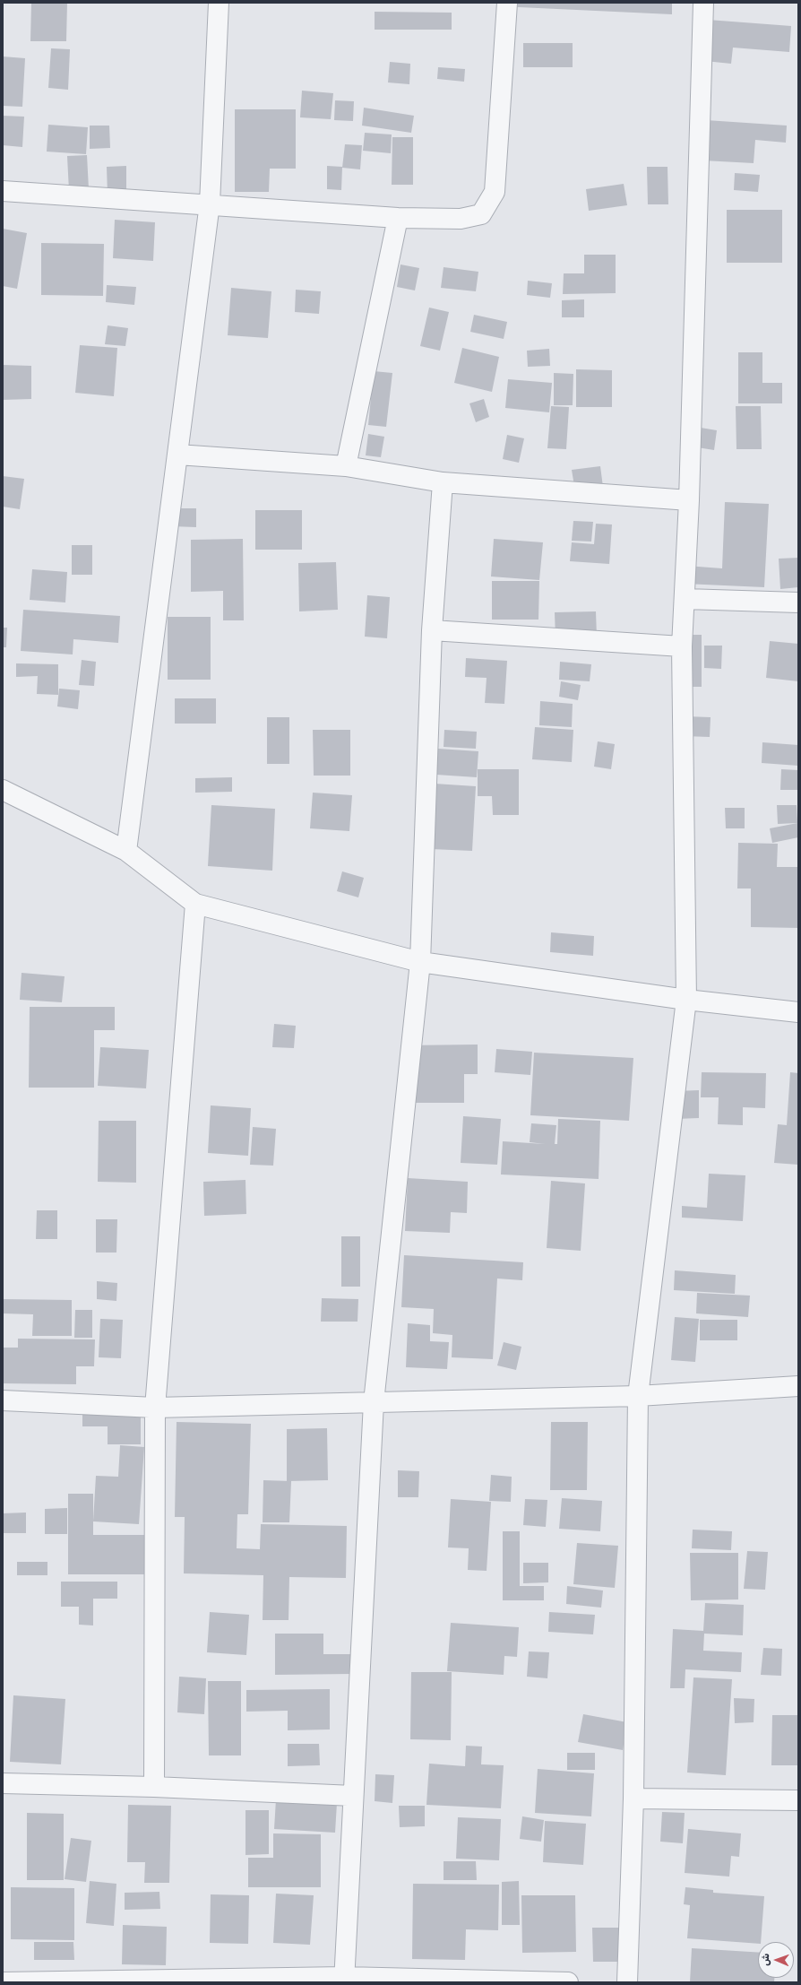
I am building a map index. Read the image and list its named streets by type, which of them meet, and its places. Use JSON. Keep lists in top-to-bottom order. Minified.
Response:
{"north":"left"}
